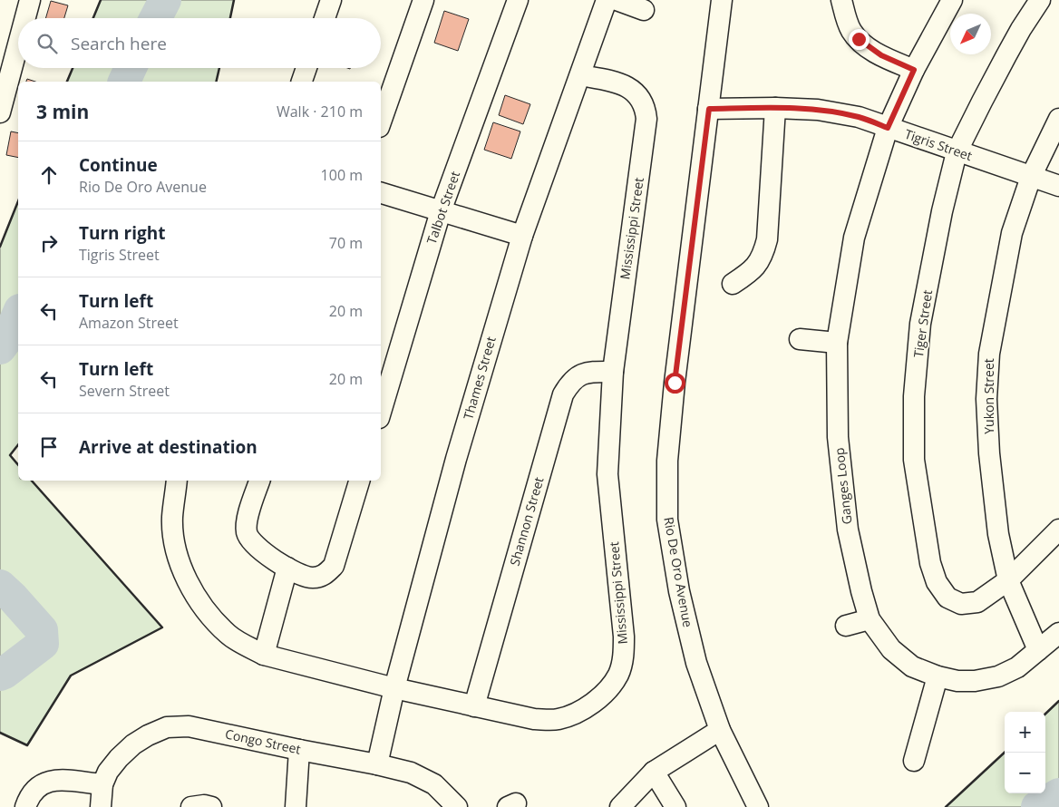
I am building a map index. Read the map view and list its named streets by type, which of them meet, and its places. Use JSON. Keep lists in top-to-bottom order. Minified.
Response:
{"streets":{"street":["Tigris Street","Talbot Street","Mississippi Street","Tiger Street","Thames Street","Yukon Street","Ganges Loop","Shannon Street","Rio De Oro Avenue","Congo Street"]},"crossings":[["Tigris Street","Tiger Street"],["Tigris Street","Yukon Street"],["Tigris Street","Ganges Loop"],["Tigris Street","Rio De Oro Avenue"],["Mississippi Street","Thames Street"],["Mississippi Street","Shannon Street"],["Tiger Street","Yukon Street"],["Thames Street","Congo Street"],["Yukon Street","Ganges Loop"]],"north":"bottom left","page":{"search":"Search here","heading":["3 min","Walk · 210 m"],"list":[["Continue","Rio De Oro Avenue","100 m"],["Turn right","Tigris Street","70 m"],["Turn left","Amazon Street","20 m"],["Turn left","Severn Street","20 m"],"Arrive at destination"],"map_buttons":["+","−"]}}
